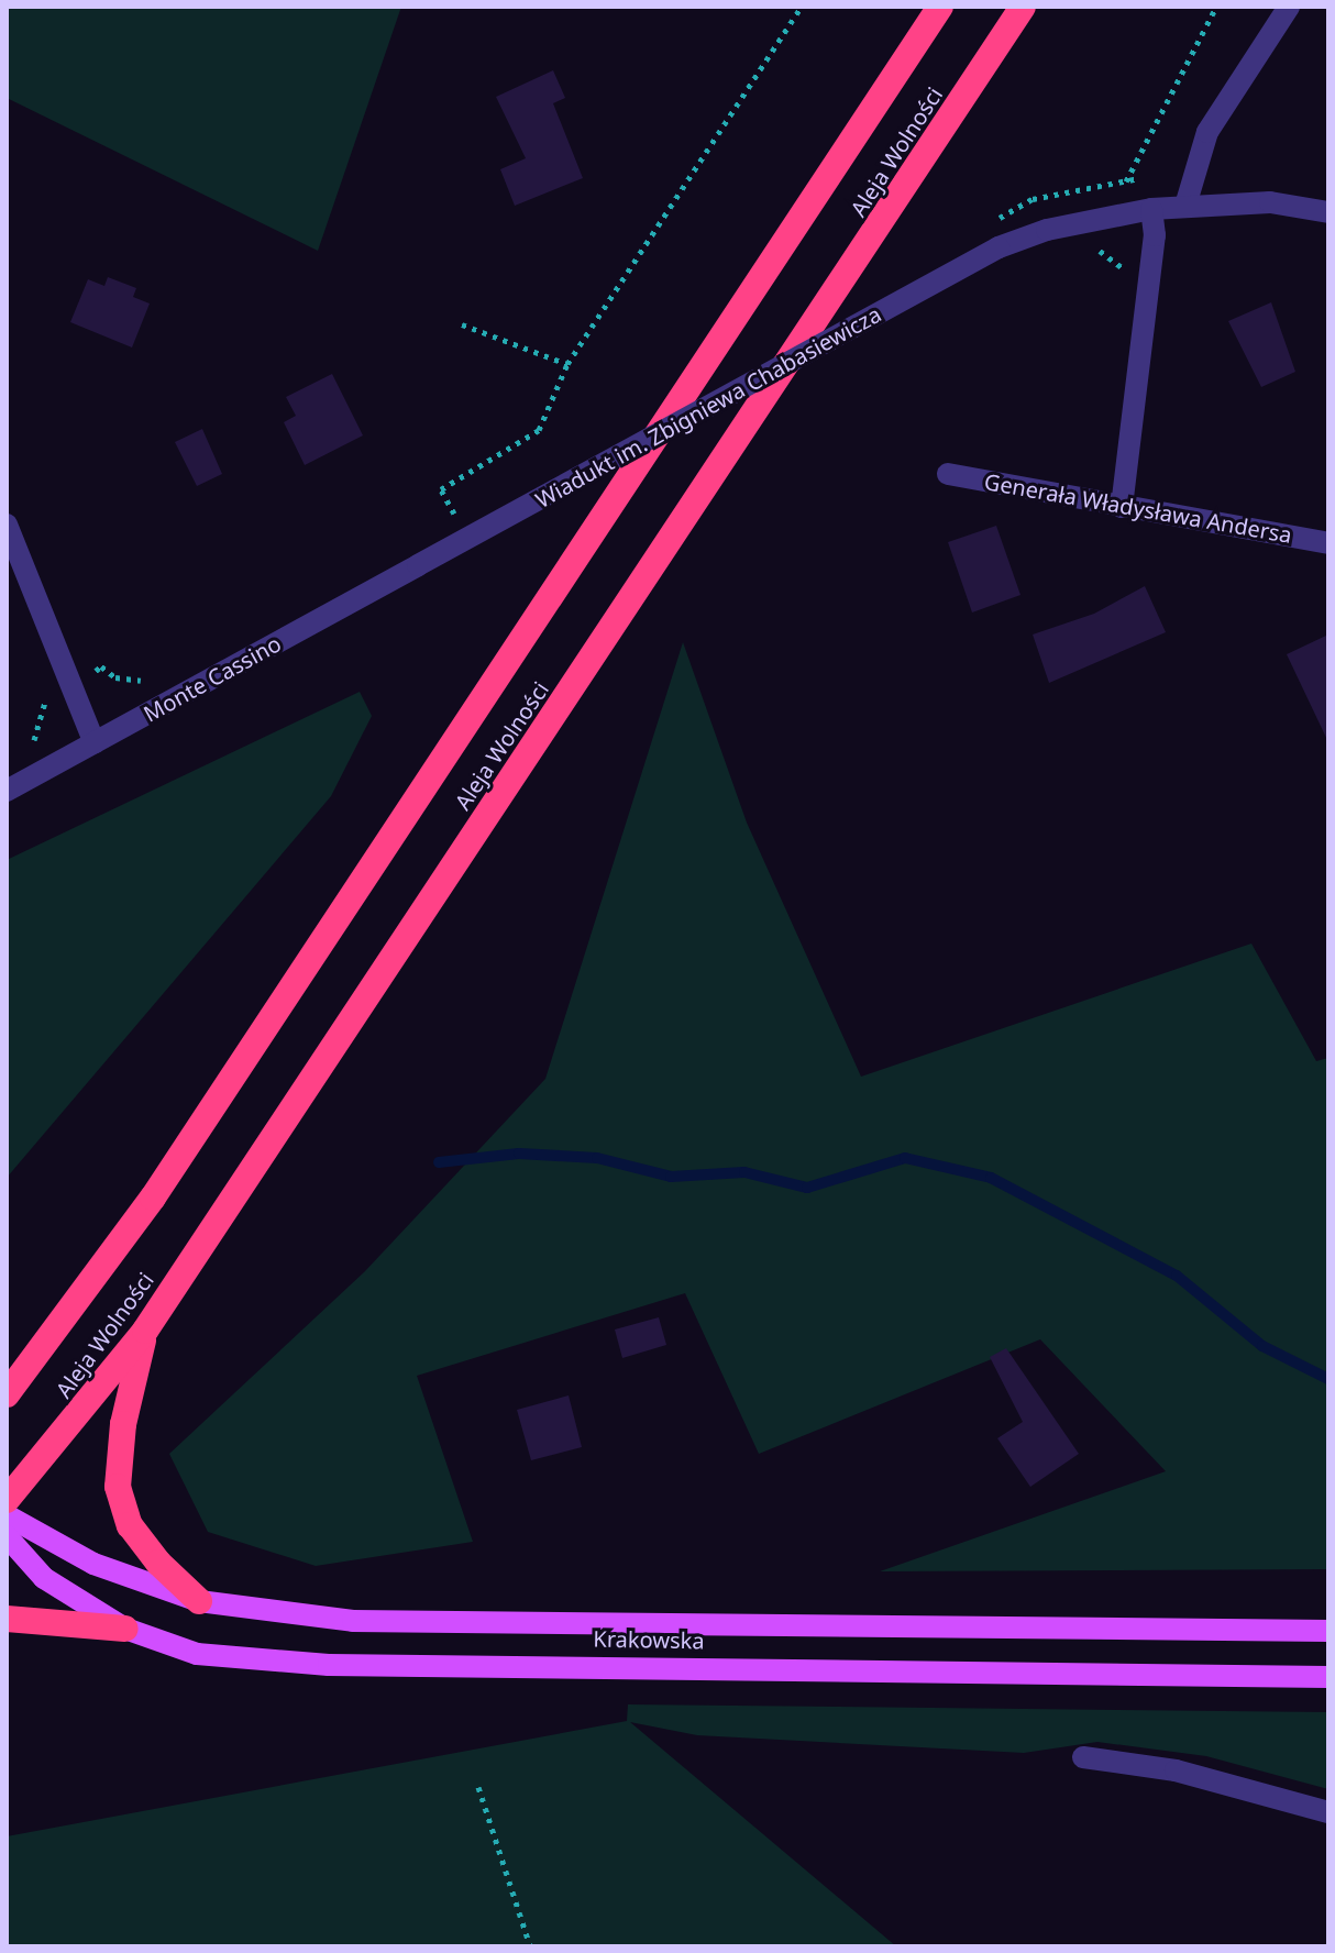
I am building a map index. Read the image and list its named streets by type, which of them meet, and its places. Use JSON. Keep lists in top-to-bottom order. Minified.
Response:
{"streets":{"highway":["Aleja Wolności"],"main road":["Krakowska"],"street":["Wiadukt im. Zbigniewa Chabasiewicza","Generała Władysława Andersa","Monte Cassino"]},"crossings":[["Wiadukt im. Zbigniewa Chabasiewicza","Monte Cassino"]]}
